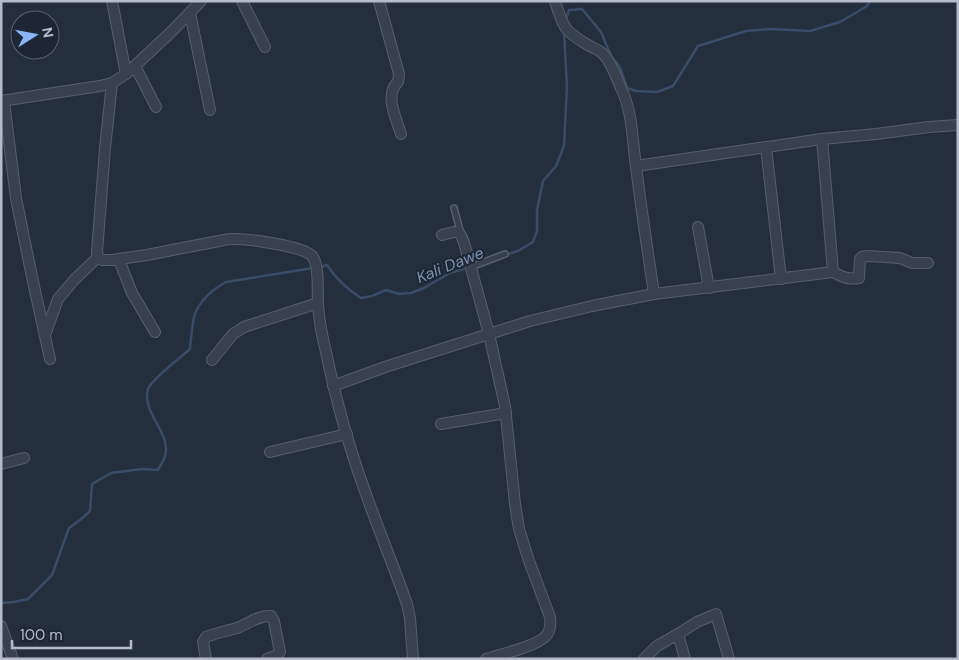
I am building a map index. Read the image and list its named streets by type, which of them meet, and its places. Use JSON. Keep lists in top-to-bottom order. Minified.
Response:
{"water":["Kali Dawe"],"scale_bar":"100 m","north":"right"}
